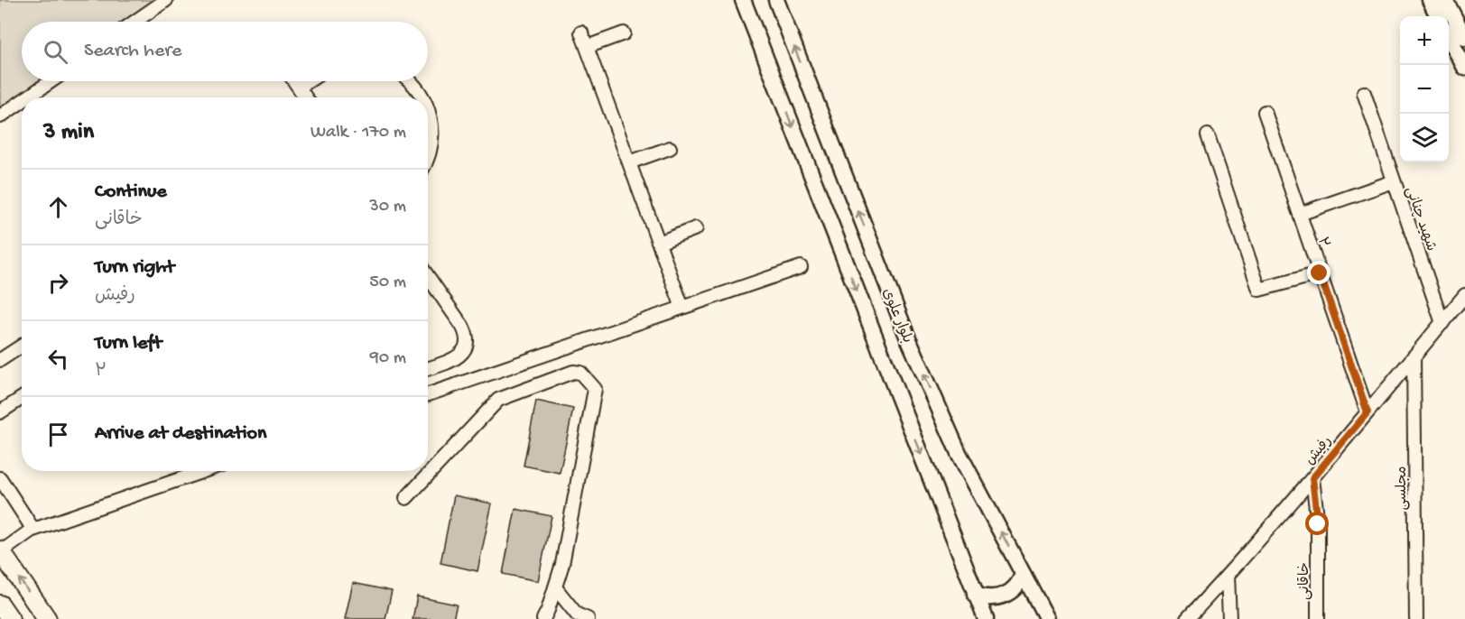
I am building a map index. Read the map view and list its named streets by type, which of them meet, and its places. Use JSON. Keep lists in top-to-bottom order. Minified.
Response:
{"streets":{"main road":["بلوار علوی"],"street":["شهید چنانی","۲","رفیش","مجلسی","خاقانی"]},"crossings":[["شهید چنانی","رفیش"],["۲","رفیش"],["رفیش","مجلسی"],["رفیش","خاقانی"]],"page":{"map_buttons":["+","−"],"search":"Search here","heading":["3 min","Walk · 170 m"],"list":[["Continue","خاقانی","30 m"],["Turn right","رفیش","50 m"],["Turn left","۲","90 m"],"Arrive at destination"]}}
